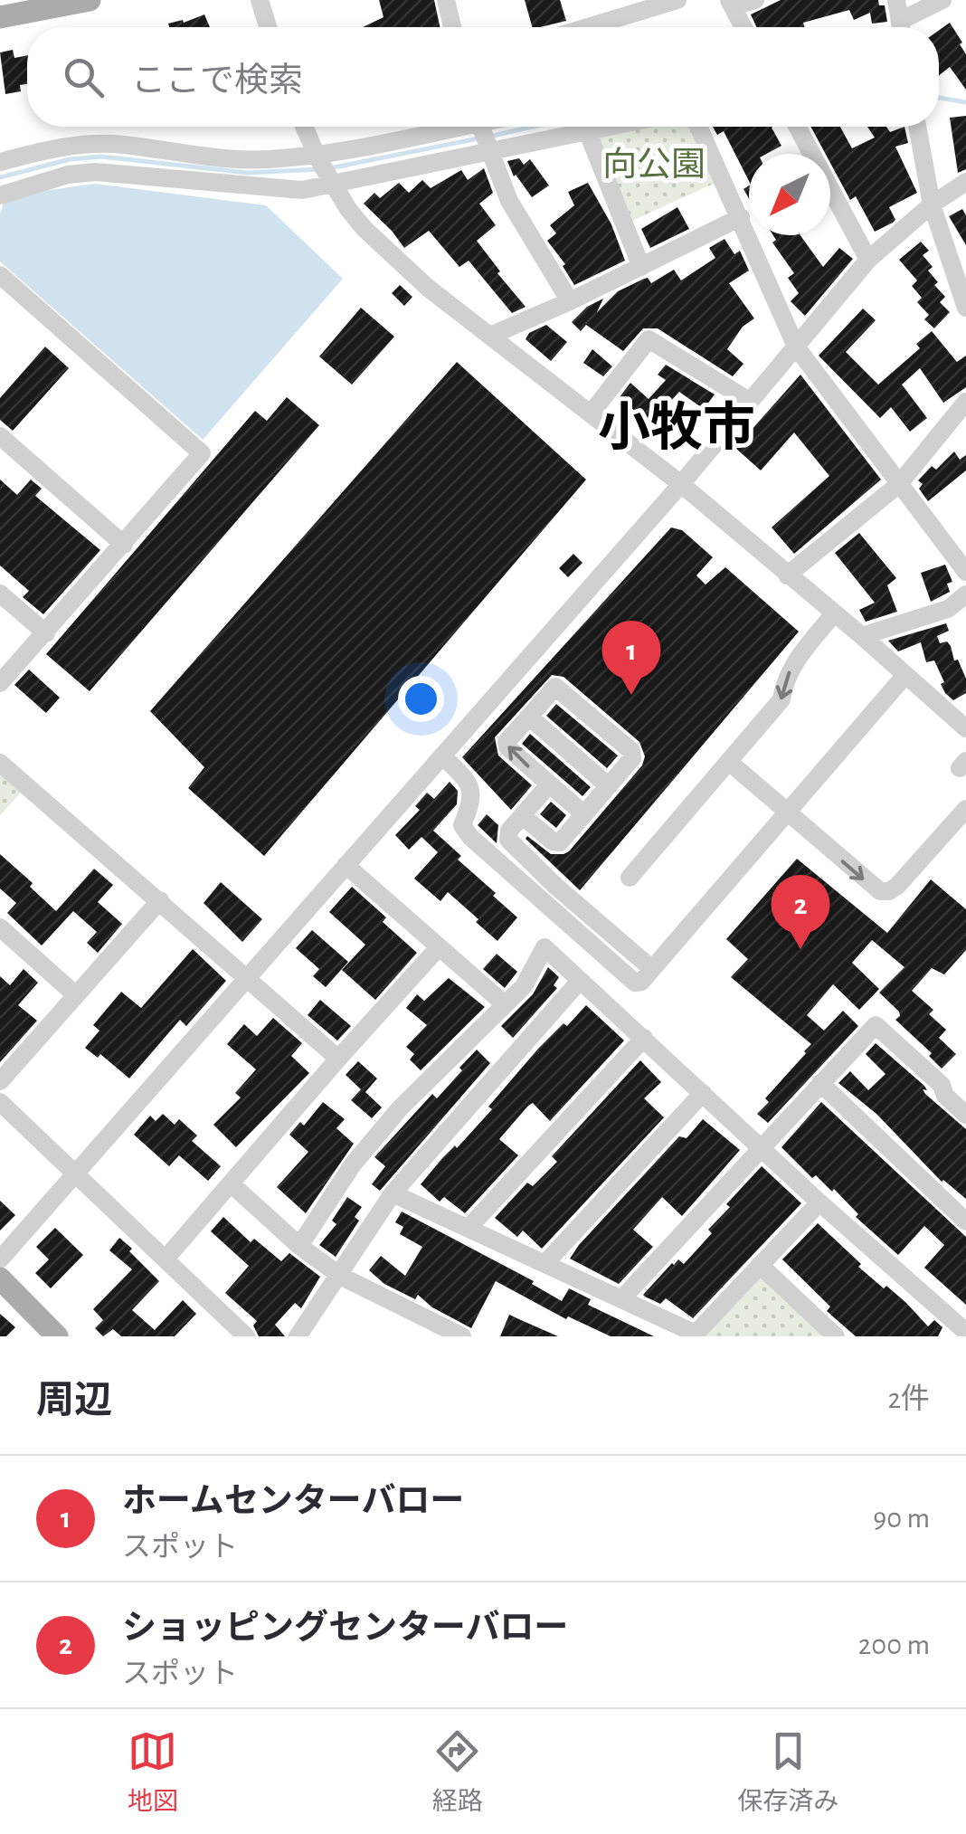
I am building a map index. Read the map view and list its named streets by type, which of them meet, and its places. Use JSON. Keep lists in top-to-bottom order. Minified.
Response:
{"districts":["小牧市"],"parks":["向公園"],"north":"bottom left","page":{"search":"ここで検索","pins":["1","2"],"heading":["周辺","2件"],"list":[{"mark":"1","name":"ホームセンターバロー","note":"スポット","value":"90 m"},{"mark":"2","name":"ショッピングセンターバロー","note":"スポット","value":"200 m"}],"nav":["地図","経路","保存済み"]}}
